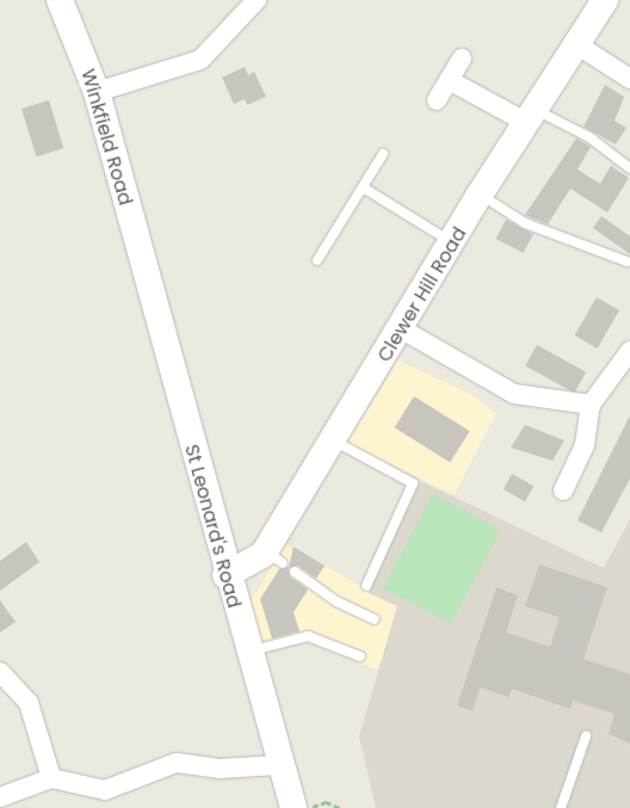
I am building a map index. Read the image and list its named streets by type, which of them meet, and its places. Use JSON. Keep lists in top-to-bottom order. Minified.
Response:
{"streets":{"main road":["Winkfield Road","Clewer Hill Road","St Leonard's Road"]},"crossings":[["Winkfield Road","St Leonard's Road"],["Clewer Hill Road","St Leonard's Road"]]}
